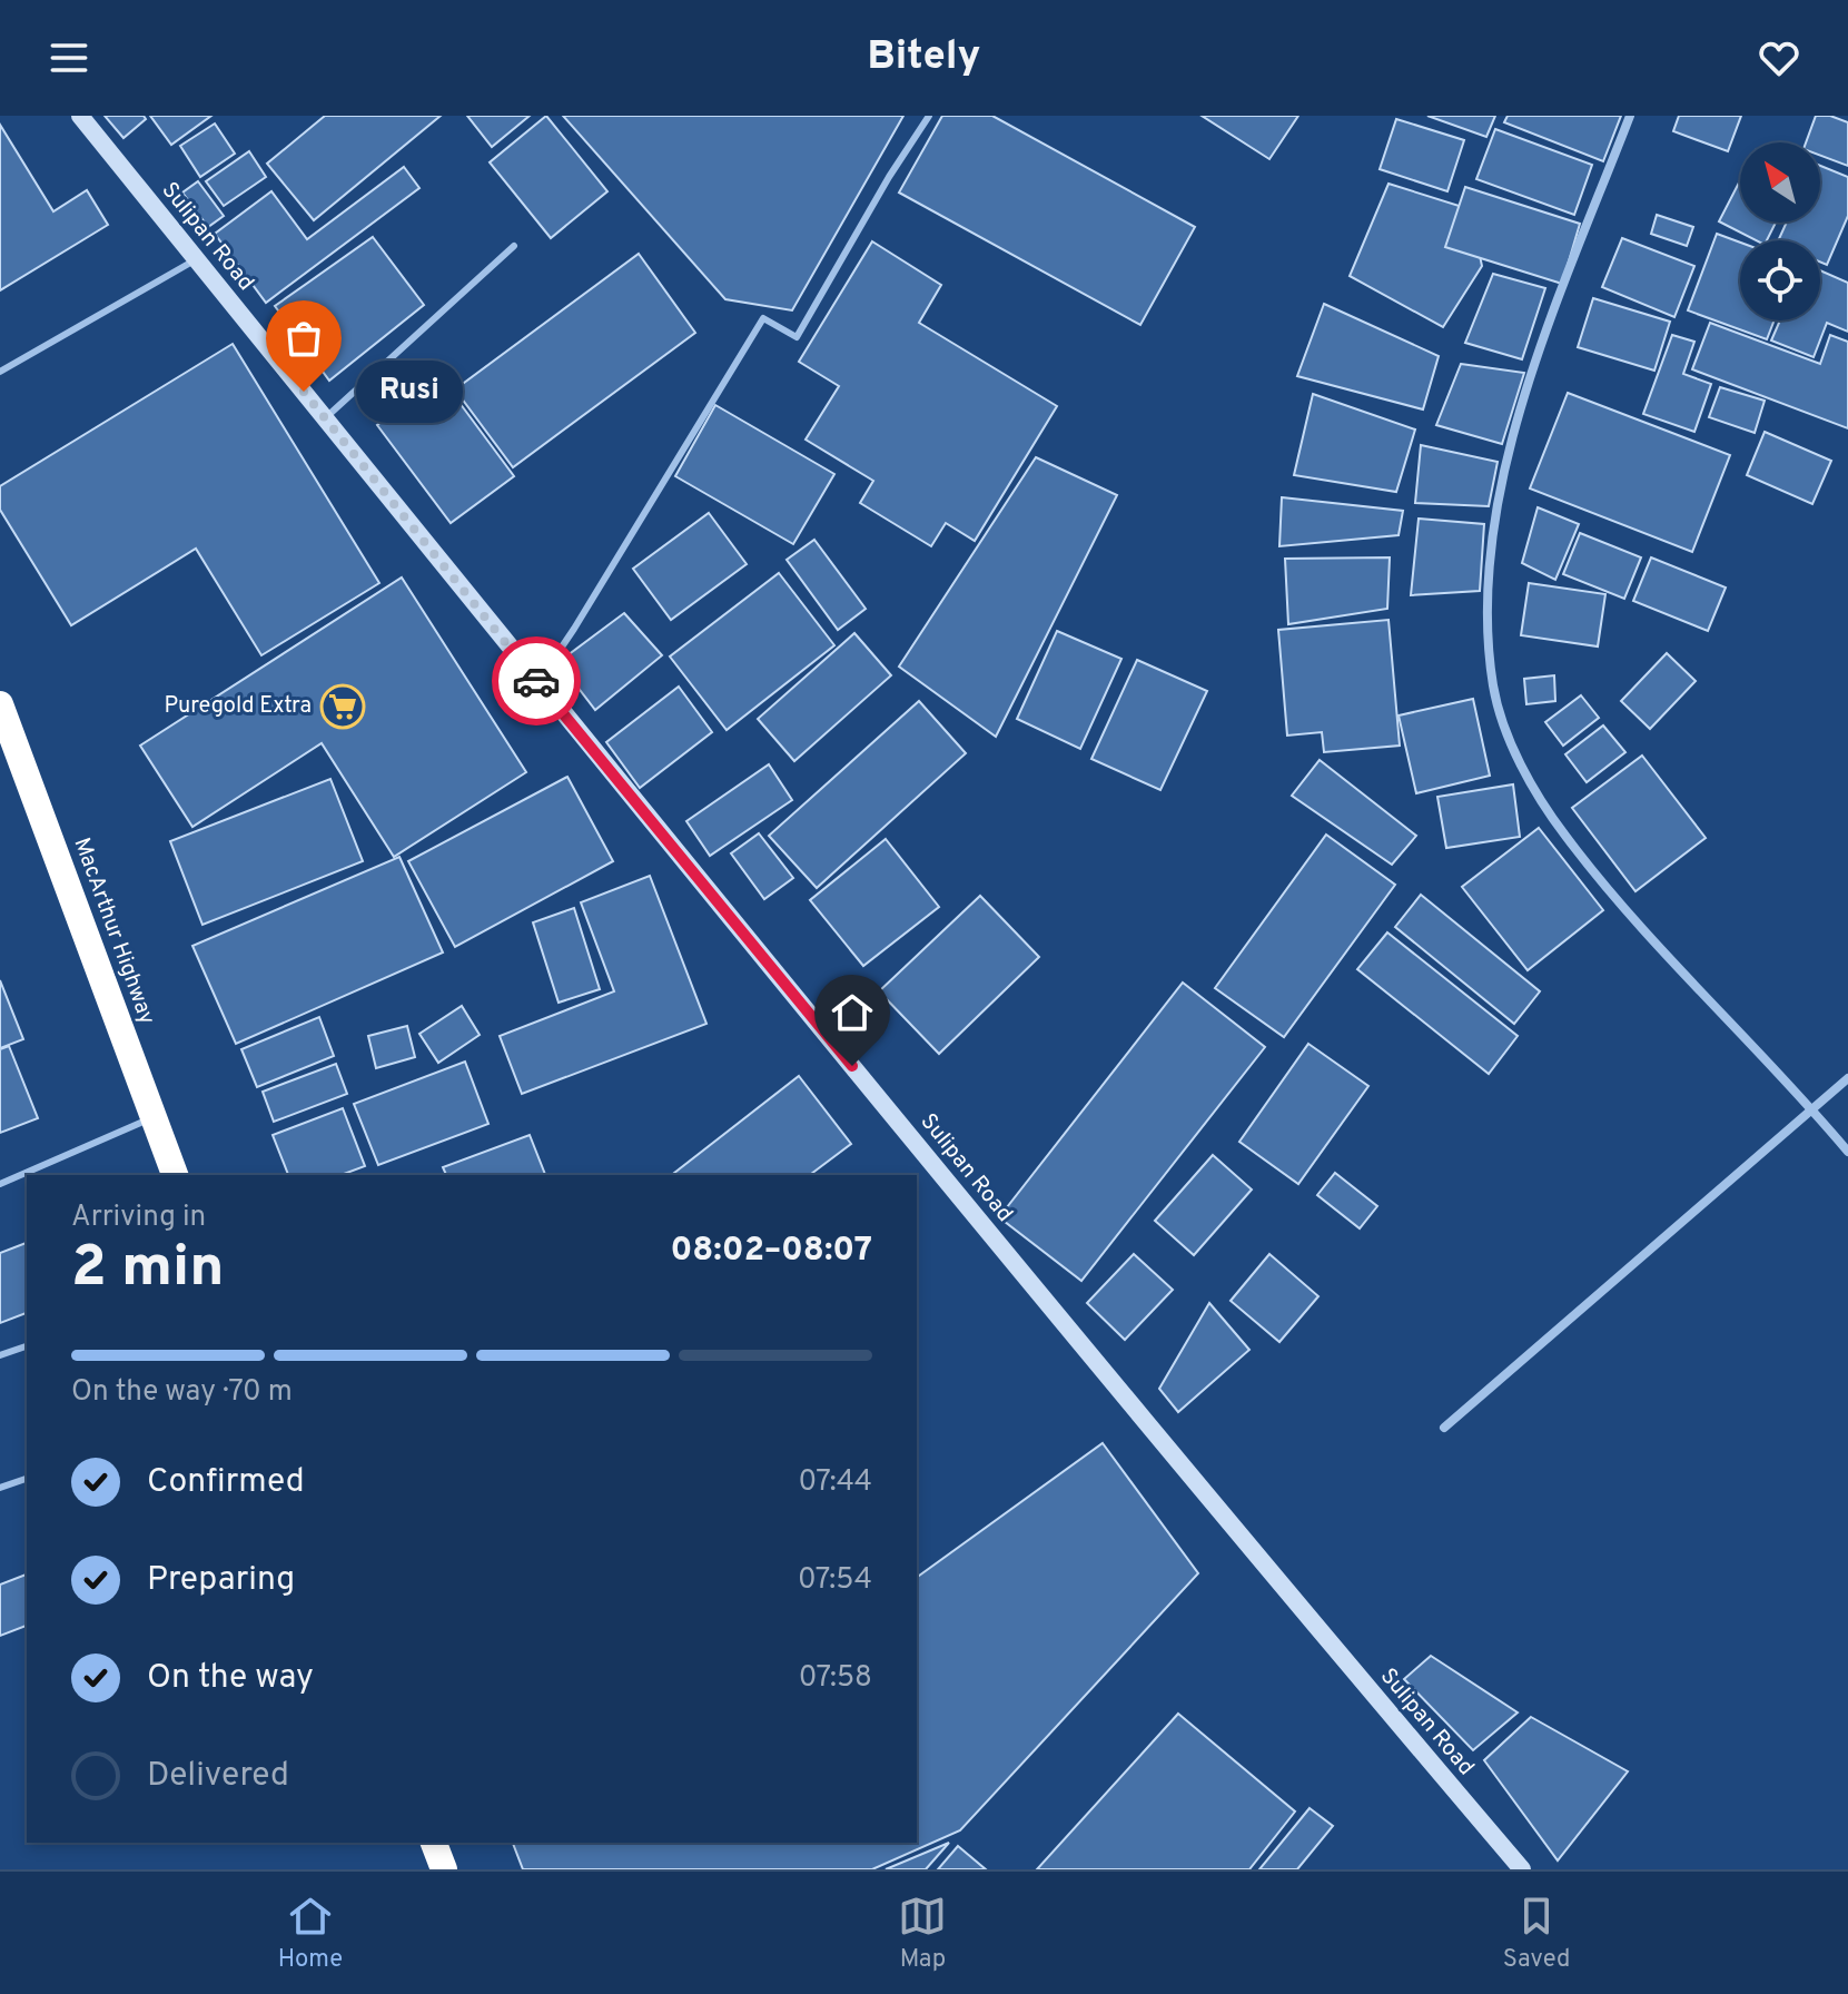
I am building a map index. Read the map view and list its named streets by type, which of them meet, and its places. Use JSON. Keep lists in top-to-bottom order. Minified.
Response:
{"streets":{"highway":["MacArthur Highway"],"street":["Sulipan Road"]},"places":{"other":["Rusi"],"supermarket":["Puregold Extra"]},"north":"top left","page":{"header":"Bitely","bubble":"Rusi","heading":["2 min","Arriving in","08:02–08:07"],"bar":"On the way · 70 m","list":[["Confirmed","07:44"],["Preparing","07:54"],["On the way","07:58"],"Delivered"],"tabs":["Home","Map","Saved"]}}
